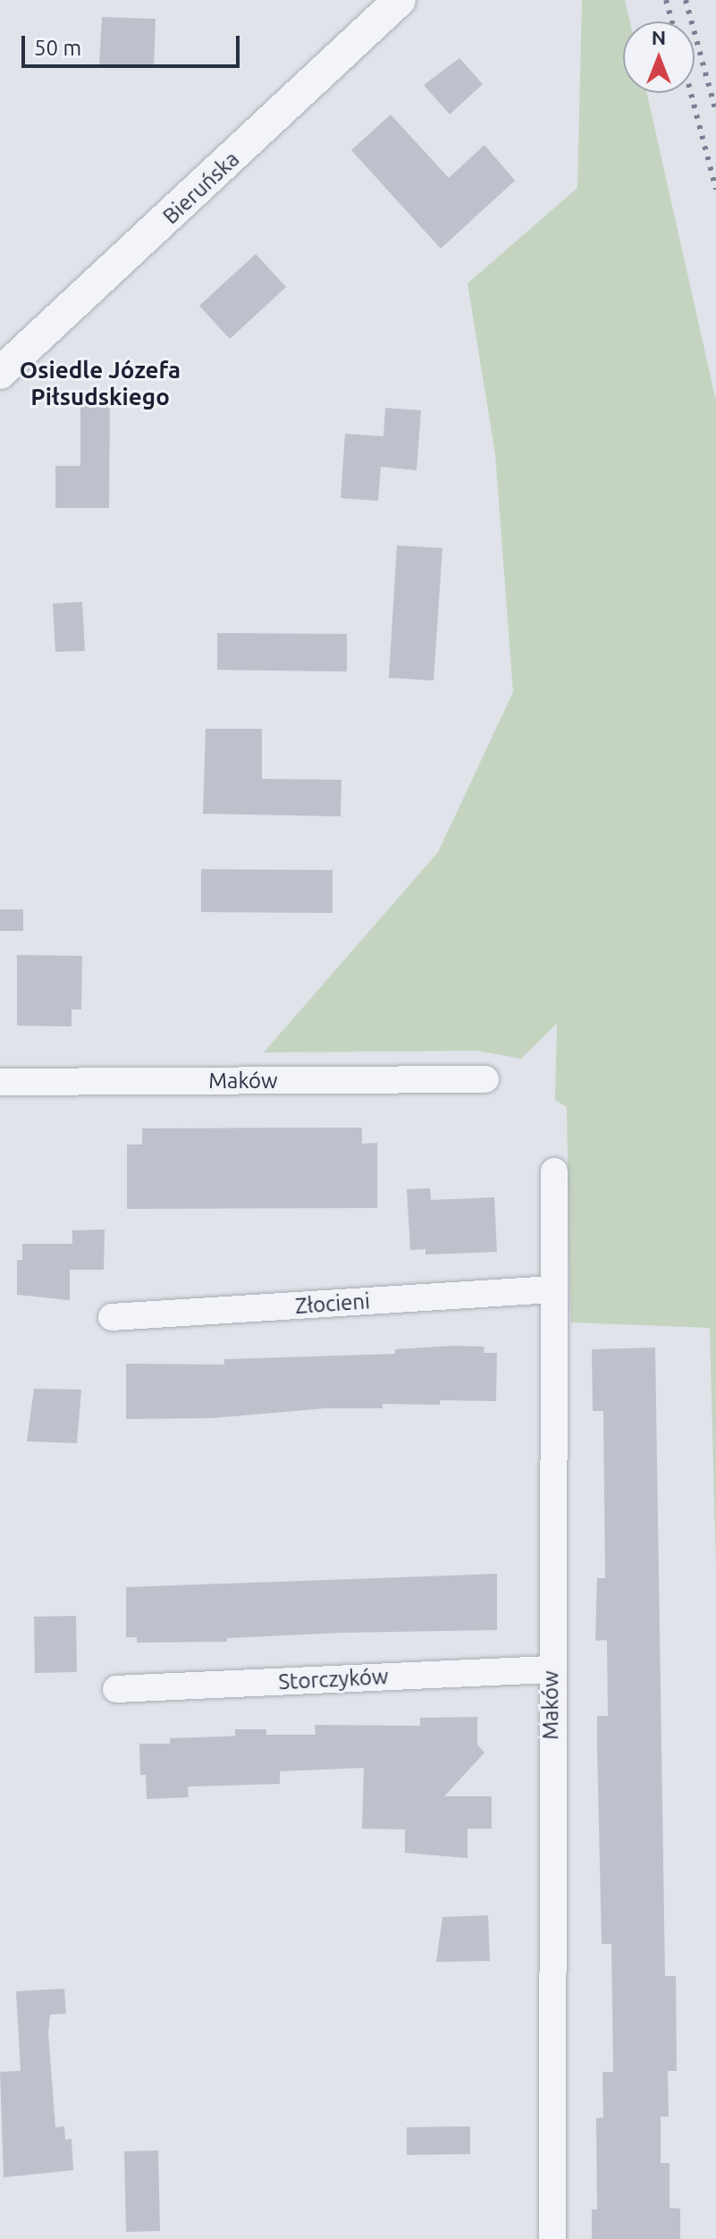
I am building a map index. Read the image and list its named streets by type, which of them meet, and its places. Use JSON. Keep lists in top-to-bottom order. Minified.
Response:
{"streets":{"street":["Bieruńska","Maków","Złocieni","Storczyków"]},"crossings":[["Maków","Złocieni"],["Maków","Storczyków"]],"districts":["Osiedle Józefa Piłsudskiego"],"scale_bar":"50 m","north":"top"}
